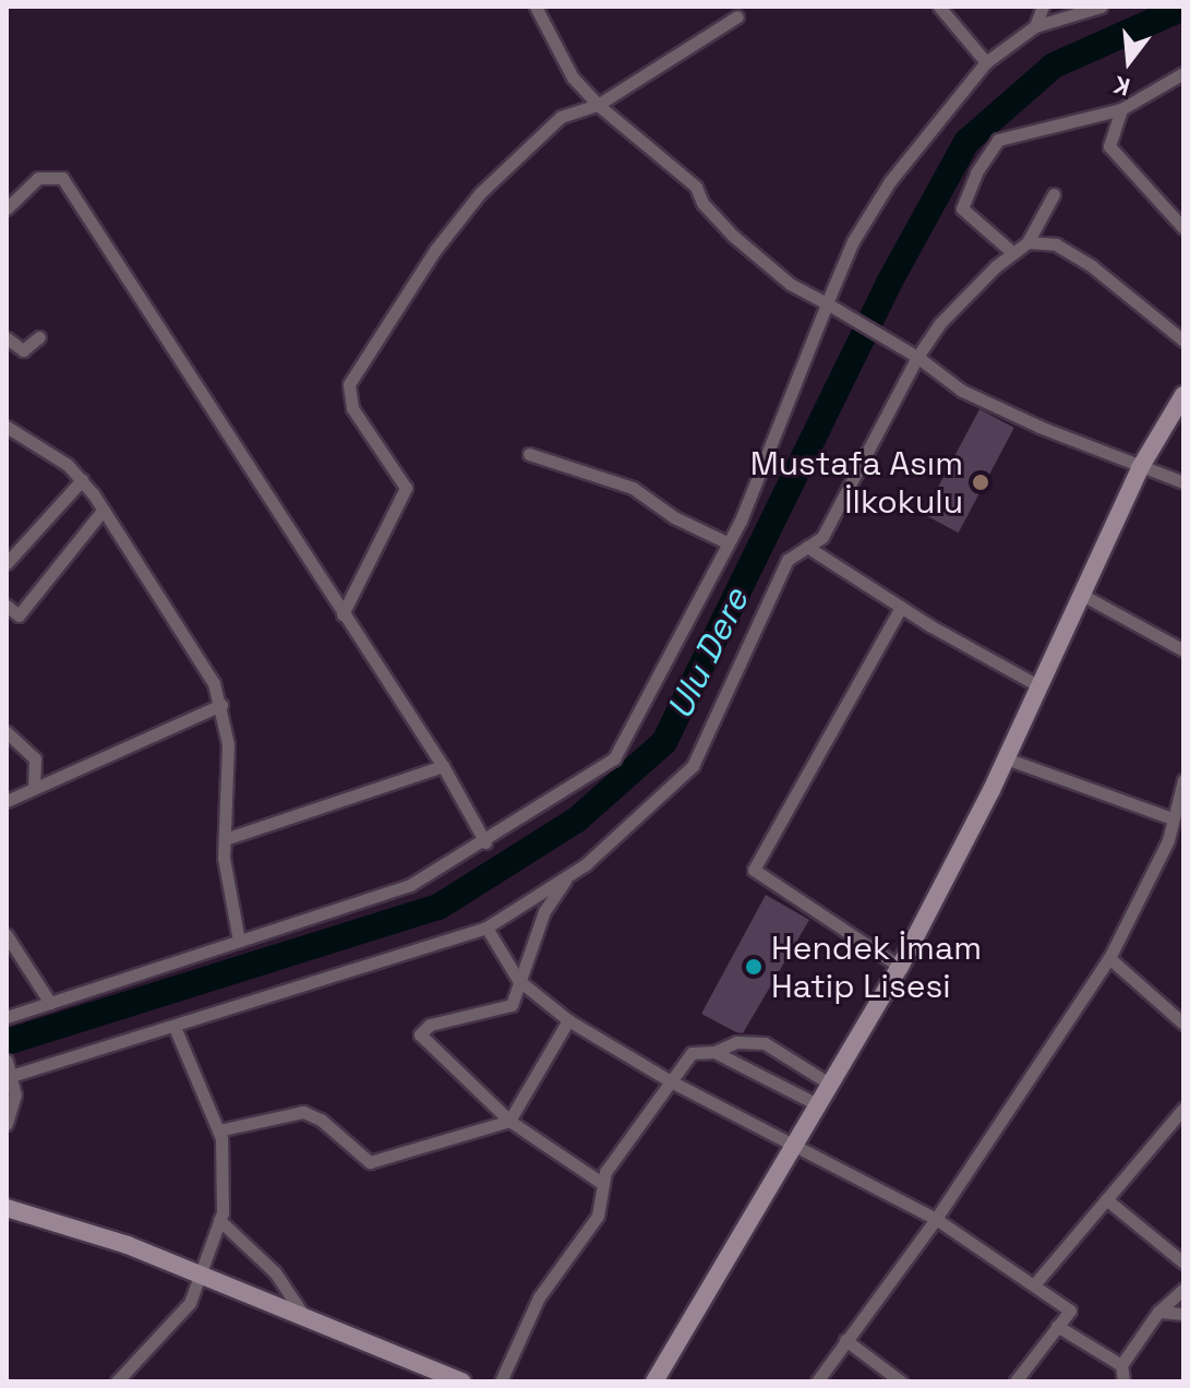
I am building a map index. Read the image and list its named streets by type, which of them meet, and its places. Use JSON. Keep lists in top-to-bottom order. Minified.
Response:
{"water":["Ulu Dere"],"places":["Mustafa Asım İlkokulu","Hendek İmam Hatip Lisesi"],"north":"bottom"}
